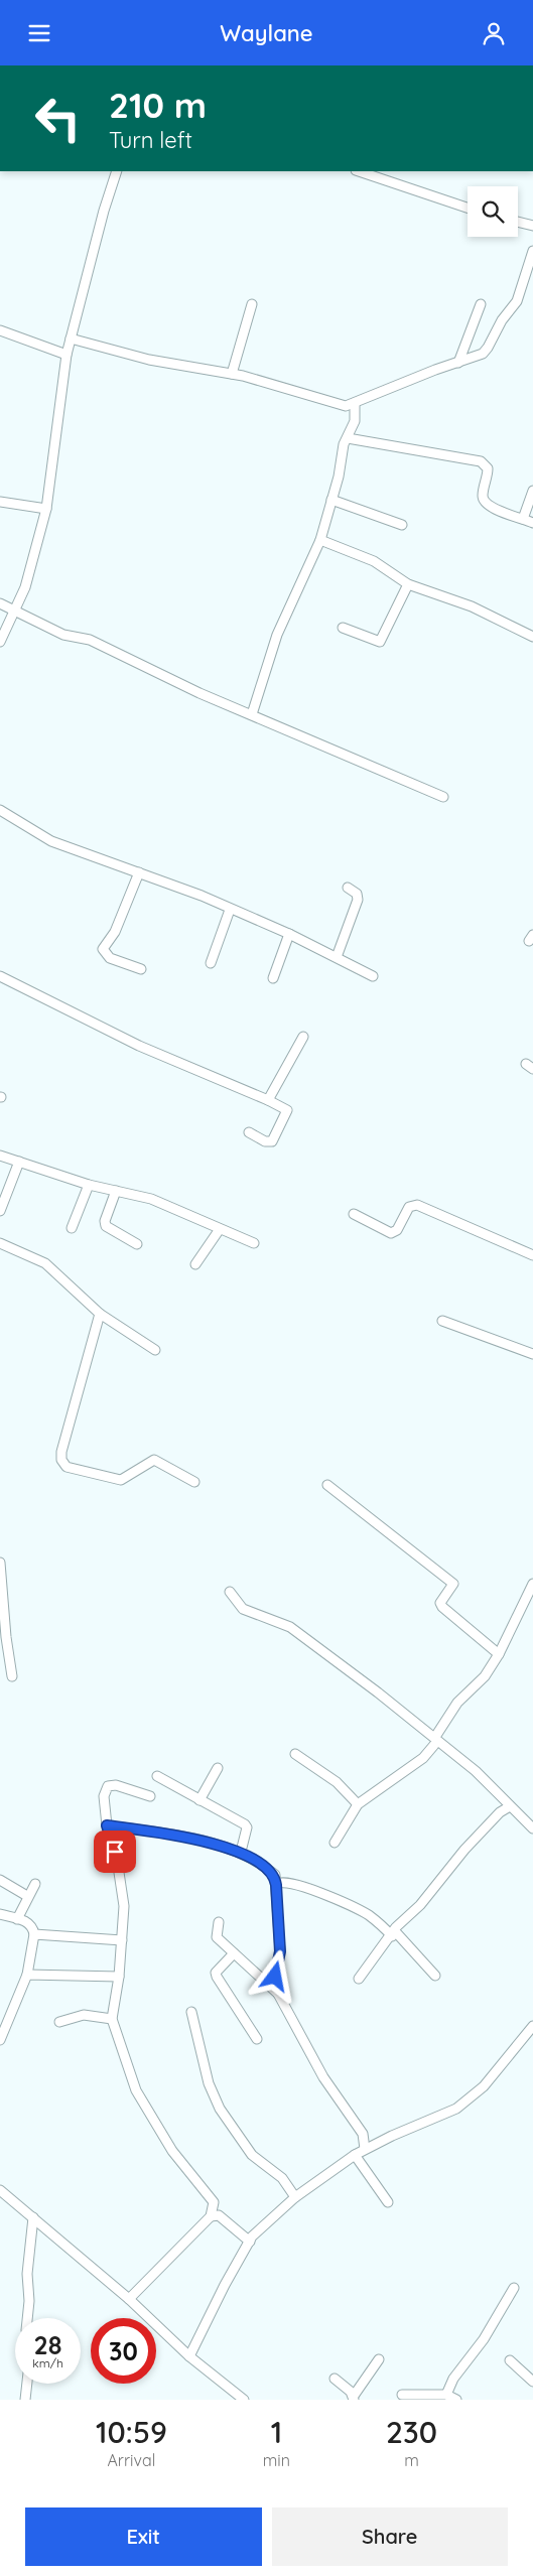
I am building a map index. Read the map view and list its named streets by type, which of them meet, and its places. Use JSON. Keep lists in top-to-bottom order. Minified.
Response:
{"page":{"header":"Waylane","turn":["210 m","Turn left"],"speed":"28 km/h","limit":"30","eta":["10:59","Arrival","1","min","230","m"],"buttons":["Exit","Share"]}}
